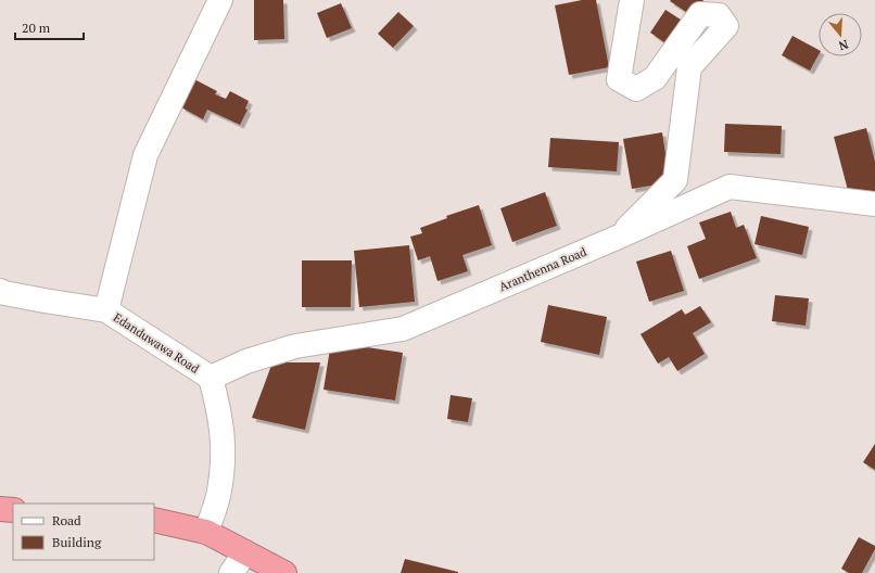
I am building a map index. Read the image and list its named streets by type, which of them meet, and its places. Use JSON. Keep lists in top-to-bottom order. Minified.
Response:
{"streets":{"street":["Aranthenna Road","Edanduwawa Road"]},"crossings":[["Aranthenna Road","Edanduwawa Road"]],"legend":["Road","Building"],"scale_bar":"20 m","north":"bottom"}
